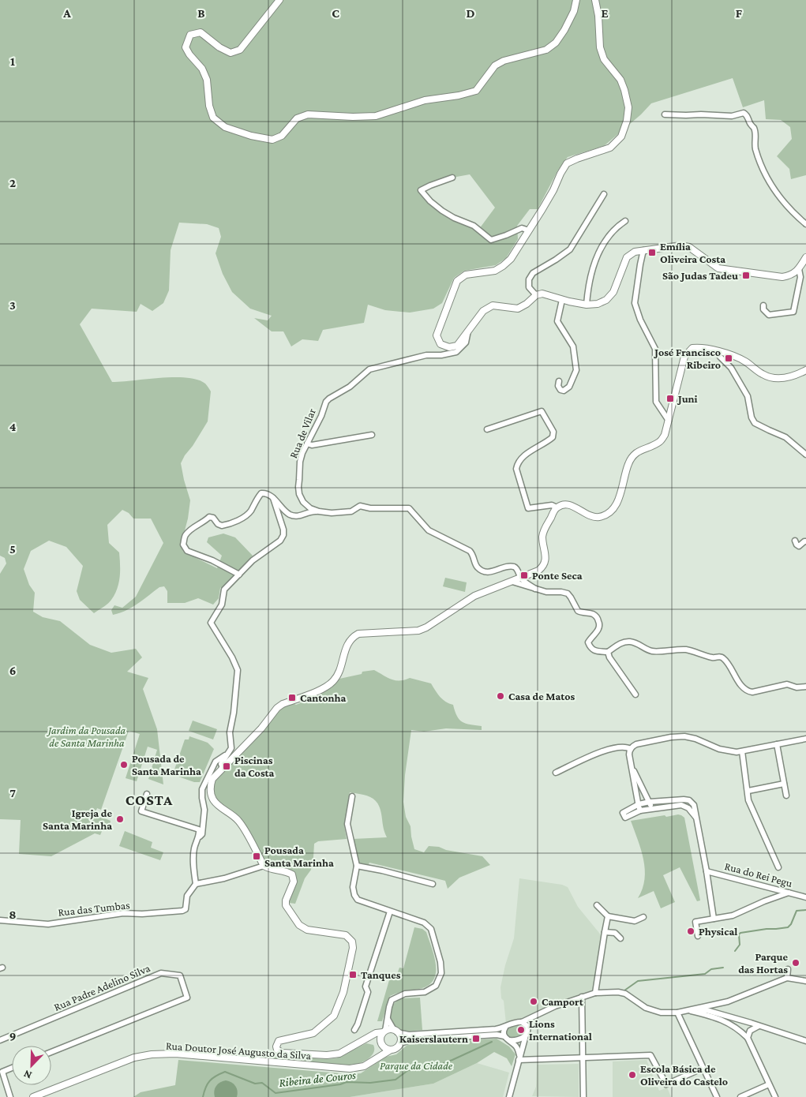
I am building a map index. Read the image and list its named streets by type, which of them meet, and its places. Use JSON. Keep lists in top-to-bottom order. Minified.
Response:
{"streets":{"street":["Rua de Vilar","Rua do Rei Pegu","Rua das Tumbas","Rua Padre Adelino Silva","Rua Doutor José Augusto da Silva"]},"districts":["COSTA"],"water":["Ribeira de Couros"],"parks":["Jardim da Pousada de Santa Marinha","Parque da Cidade"],"places":{"transit":["Emília Oliveira Costa","São Judas Tadeu","José Francisco Ribeiro","Juni","Ponte Seca","Cantonha","Piscinas da Costa","Pousada Santa Marinha","Tanques","Kaiserslautern"],"other":["Casa de Matos","Pousada de Santa Marinha","Igreja de Santa Marinha","Physical","Parque das Hortas","Camport","Lions International","Escola Básica de Oliveira do Castelo"]},"north":"bottom left","grid":{"columns":["A","B","C","D","E","F"],"rows":["1","2","3","4","5","6","7","8","9"]}}
